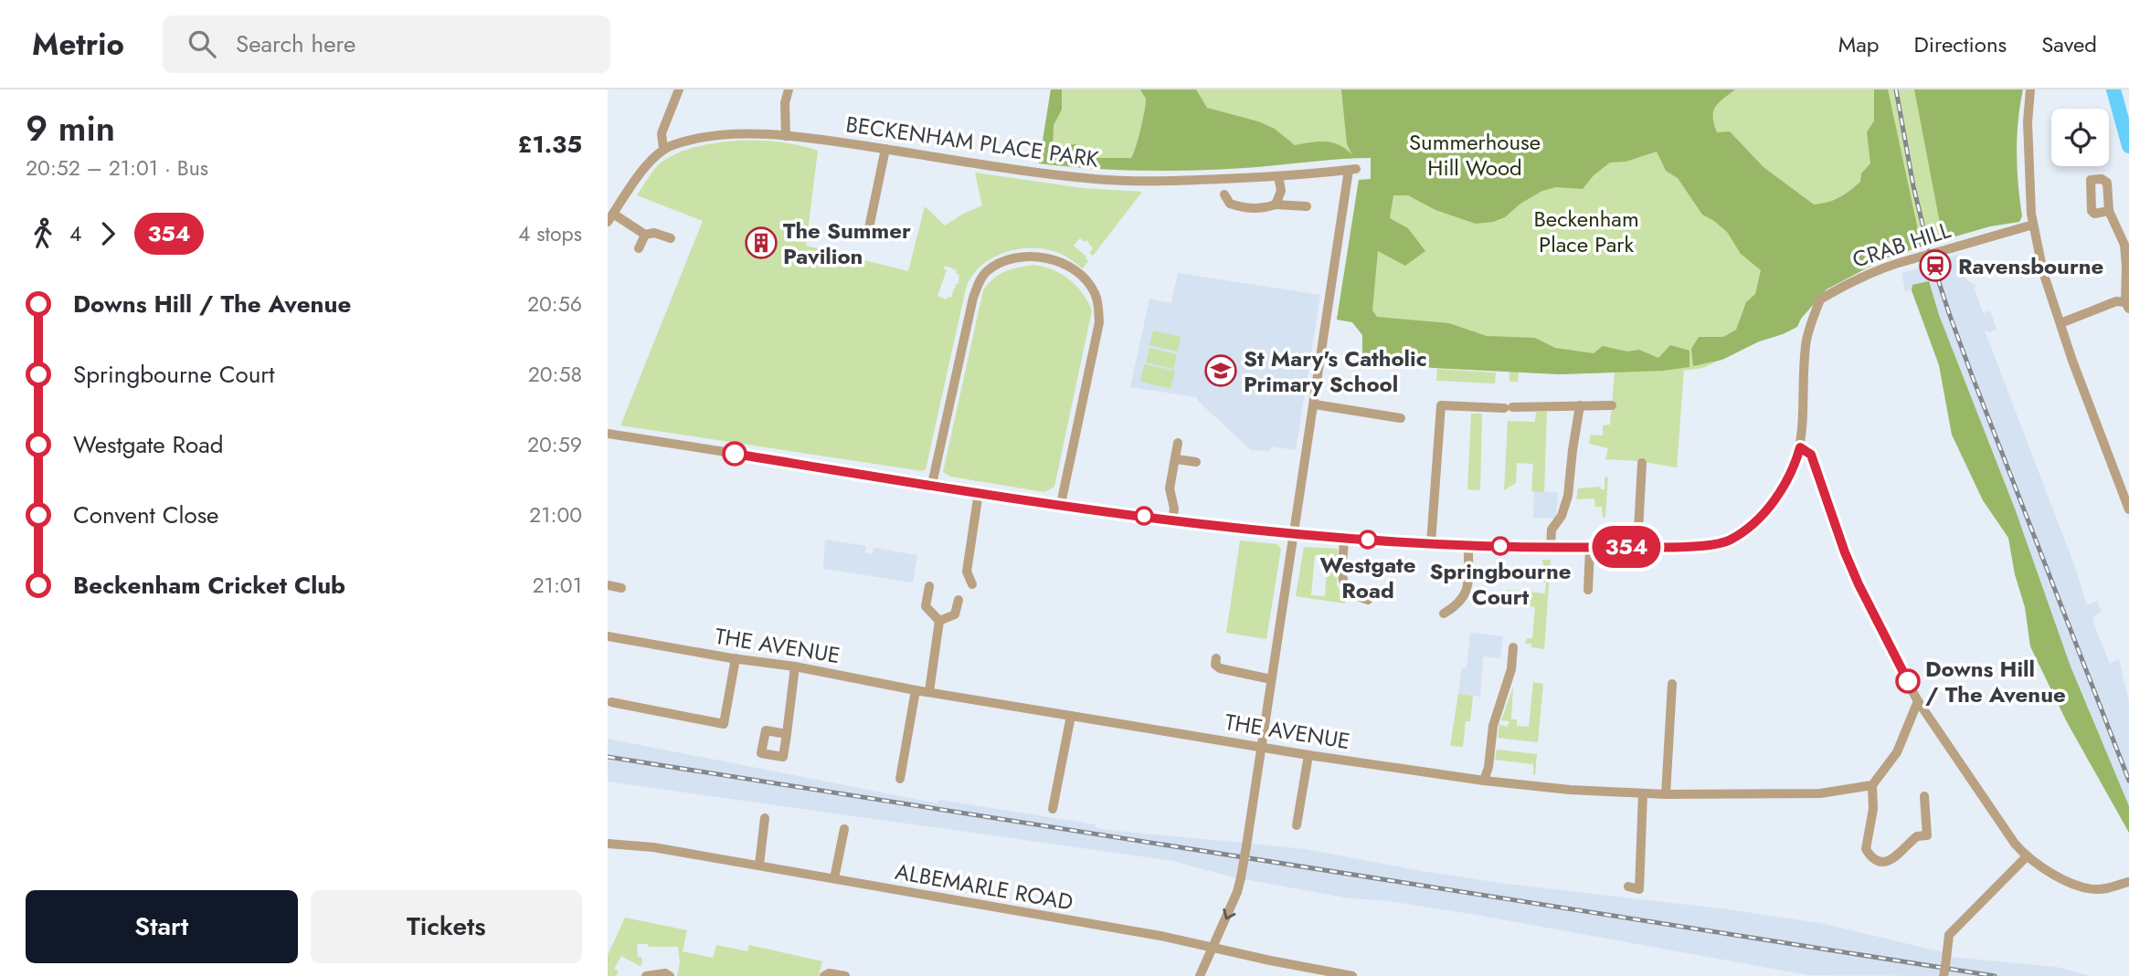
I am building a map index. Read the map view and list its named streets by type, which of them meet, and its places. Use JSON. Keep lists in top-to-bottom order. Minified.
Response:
{"streets":{"street":["BECKENHAM PLACE PARK","CRAB HILL","THE AVENUE","ALBEMARLE ROAD"]},"parks":["Summerhouse Hill Wood","Beckenham Place Park"],"places":{"building":["The Summer Pavilion"],"station":["Ravensbourne"],"school or university":["St Mary's Catholic Primary School"],"other":["Westgate Road","Springbourne Court","Downs Hill / The Avenue"]},"lines":["bus line 354"],"page":{"header":"Metrio","search":"Search here","nav":["Map","Directions","Saved"],"heading":["9 min","20:52 – 21:01 · Bus","£1.35"],"on_map":"354","legs":["4","354","4 stops"],"list":[{"name":"Downs Hill / The Avenue","value":"20:56"},{"name":"Springbourne Court","value":"20:58"},{"name":"Westgate Road","value":"20:59"},{"name":"Convent Close","value":"21:00"},{"name":"Beckenham Cricket Club","value":"21:01"}],"buttons":["Start","Tickets"]}}
